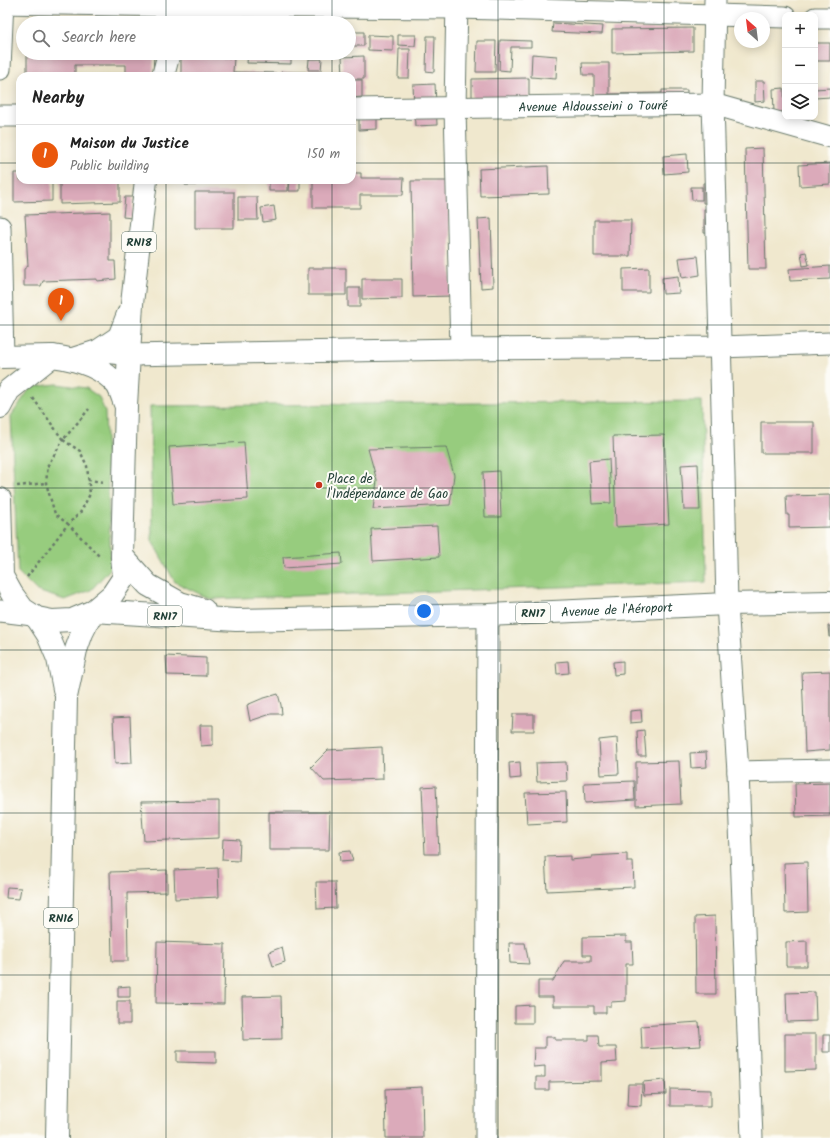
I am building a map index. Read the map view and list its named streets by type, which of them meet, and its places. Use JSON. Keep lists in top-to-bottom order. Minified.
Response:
{"streets":{"main road":["RN18","Avenue de l'Aéroport","RN17","RN16"],"street":["Avenue Aldousseini o Touré"]},"crossings":[["Avenue de l'Aéroport","RN17"],["RN17","RN16"]],"places":["Place de l'Indépendance de Gao"],"north":"top left","page":{"map_buttons":["+","−"],"search":"Search here","heading":"Nearby","list":[{"mark":"1","name":"Maison du Justice","note":"Public building","value":"150 m"}],"pins":"1"}}
